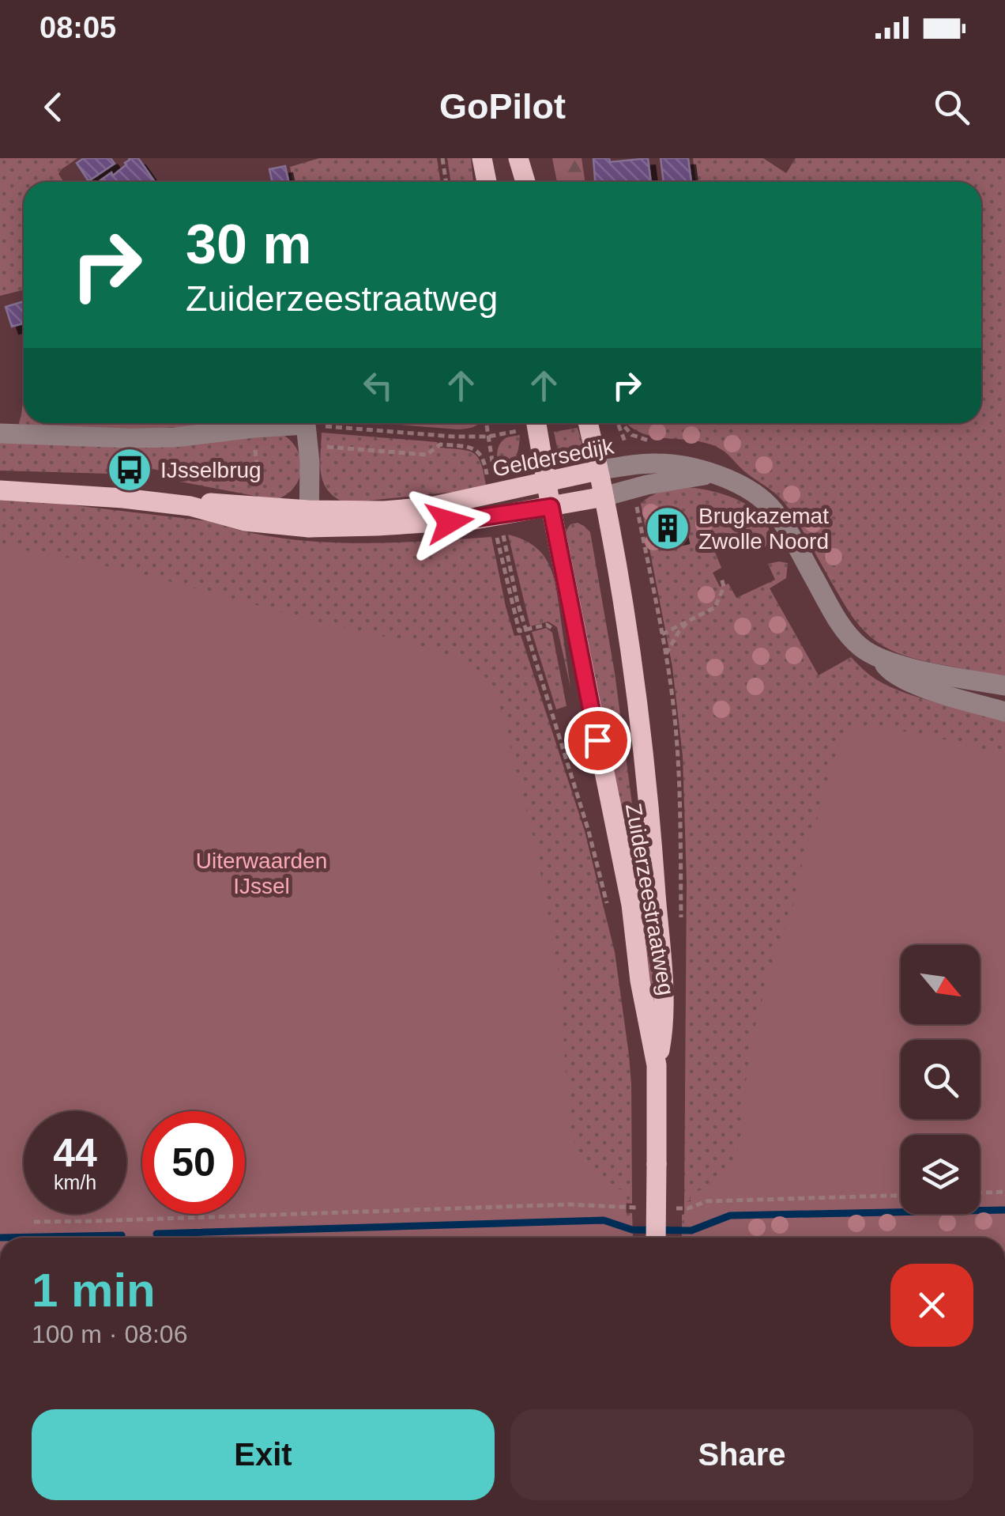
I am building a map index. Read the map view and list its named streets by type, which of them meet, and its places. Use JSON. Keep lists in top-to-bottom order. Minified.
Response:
{"streets":{"main road":["Geldersedijk","Zuiderzeestraatweg"]},"crossings":[["Geldersedijk","Zuiderzeestraatweg"]],"parks":["Uiterwaarden IJssel"],"places":{"bus stop":["IJsselbrug"],"building":["Brugkazemat Zwolle Noord"]},"north":"bottom right","page":{"status":"08:05","header":"GoPilot","turn":["30 m","Zuiderzeestraatweg"],"speed":"44 km/h","limit":"50","heading":["1 min","100 m · 08:06"],"buttons":["Exit","Share"]}}
